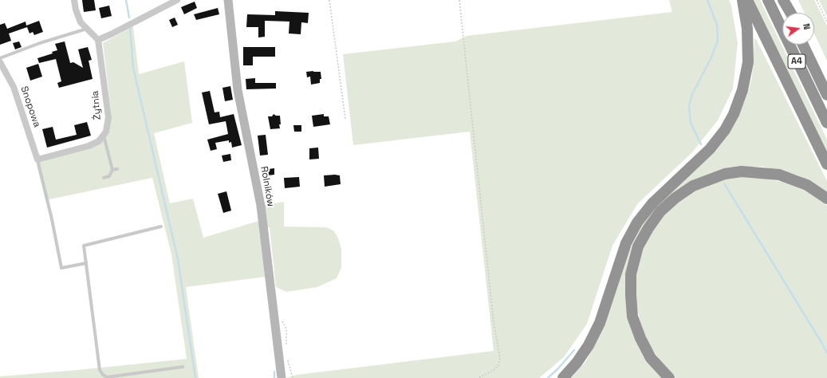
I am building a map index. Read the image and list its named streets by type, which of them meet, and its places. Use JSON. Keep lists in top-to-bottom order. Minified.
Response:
{"streets":{"highway":["A4"],"street":["Żytnia","Snopowa","Rolników"]},"north":"right"}
